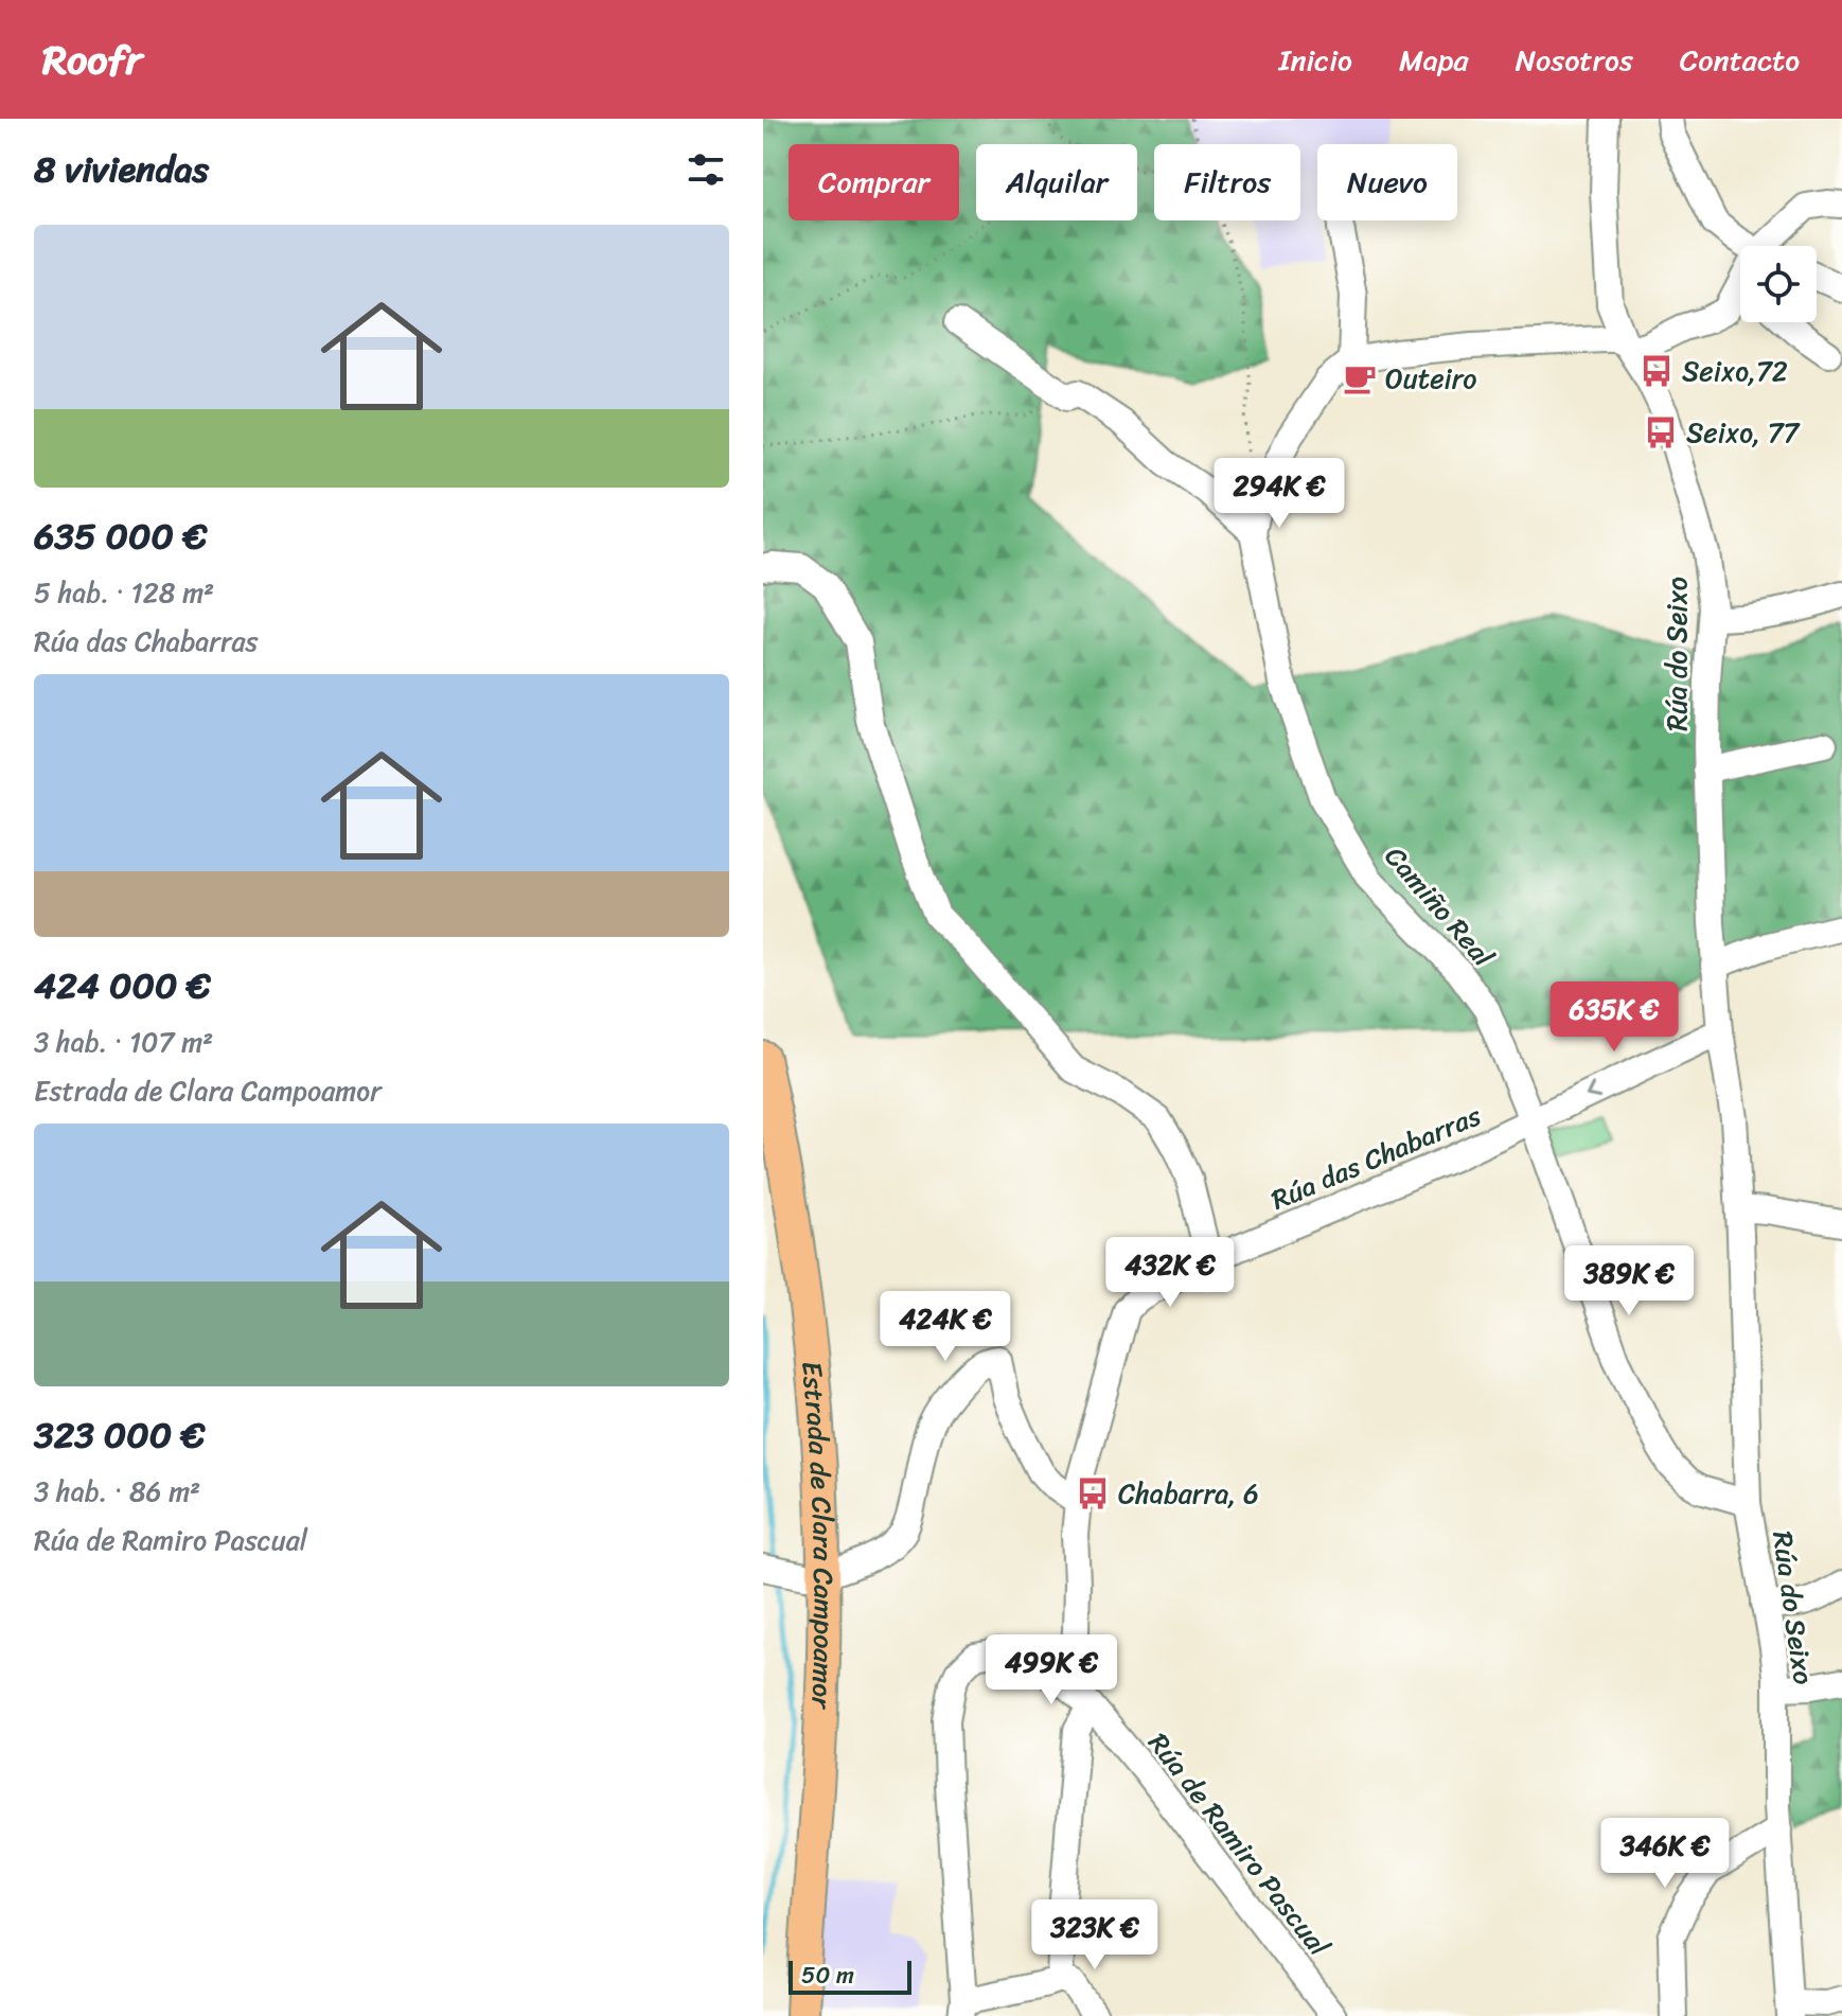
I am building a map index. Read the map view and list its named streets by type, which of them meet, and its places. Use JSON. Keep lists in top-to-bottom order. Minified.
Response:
{"streets":{"main road":["Estrada de Clara Campoamor"],"street":["Rúa do Seixo","Camiño Real","Rúa das Chabarras","Rúa de Ramiro Pascual"]},"crossings":[["Rúa do Seixo","Camiño Real"],["Rúa do Seixo","Rúa das Chabarras"],["Camiño Real","Rúa das Chabarras"],["Rúa das Chabarras","Rúa de Ramiro Pascual"]],"places":{"bus stop":["Seixo,72","Seixo, 77","Chabarra, 6"],"cafe":["Outeiro"]},"scale_bar":"50 m","page":{"header":"Roofr","nav":["Inicio","Mapa","Nosotros","Contacto"],"heading":"8 viviendas","chip":["Comprar","Alquilar","Filtros","Nuevo"],"list":[{"name":"635 000 €","note":"5 hab. · 128 m² · Rúa das Chabarras"},{"name":"424 000 €","note":"3 hab. · 107 m² · Estrada de Clara Campoamor"},{"name":"323 000 €","note":"3 hab. · 86 m² · Rúa de Ramiro Pascual"}],"price":["294K €","635K €","432K €","389K €","424K €","499K €","346K €","323K €"],"scale":"50 m"}}
